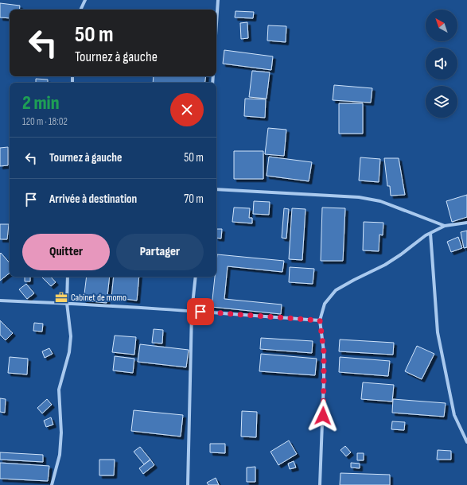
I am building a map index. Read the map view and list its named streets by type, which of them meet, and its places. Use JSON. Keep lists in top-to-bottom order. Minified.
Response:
{"places":{"office":["Cabinet de momo"]},"north":"top left","page":{"turn":["50 m","Tournez à gauche"],"heading":["2 min","120 m · 18:02"],"list":[{"name":"Tournez à gauche","value":"50 m"},{"name":"Arrivée à destination","value":"70 m"}],"buttons":["Quitter","Partager"]}}
